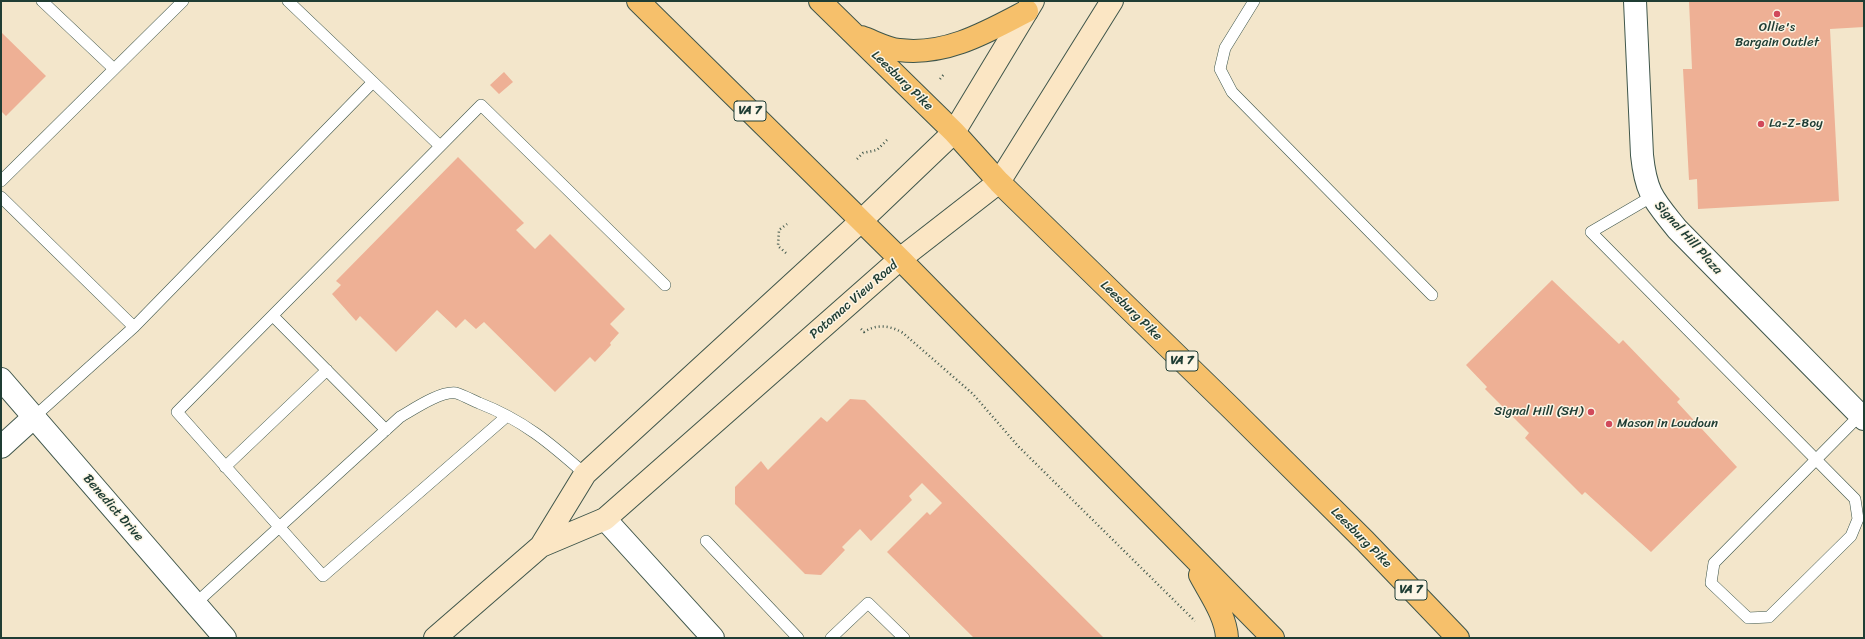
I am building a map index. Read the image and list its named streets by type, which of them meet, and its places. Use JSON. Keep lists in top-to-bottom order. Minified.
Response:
{"streets":{"highway":["Leesburg Pike","VA 7"],"main road":["Potomac View Road"],"street":["Signal Hill Plaza","Benedict Drive"]},"crossings":[["Leesburg Pike","Potomac View Road"],["VA 7","Potomac View Road"]],"places":["Ollie's Bargain Outlet","La-Z-Boy","Signal Hill (SH)","Mason in Loudoun"]}
